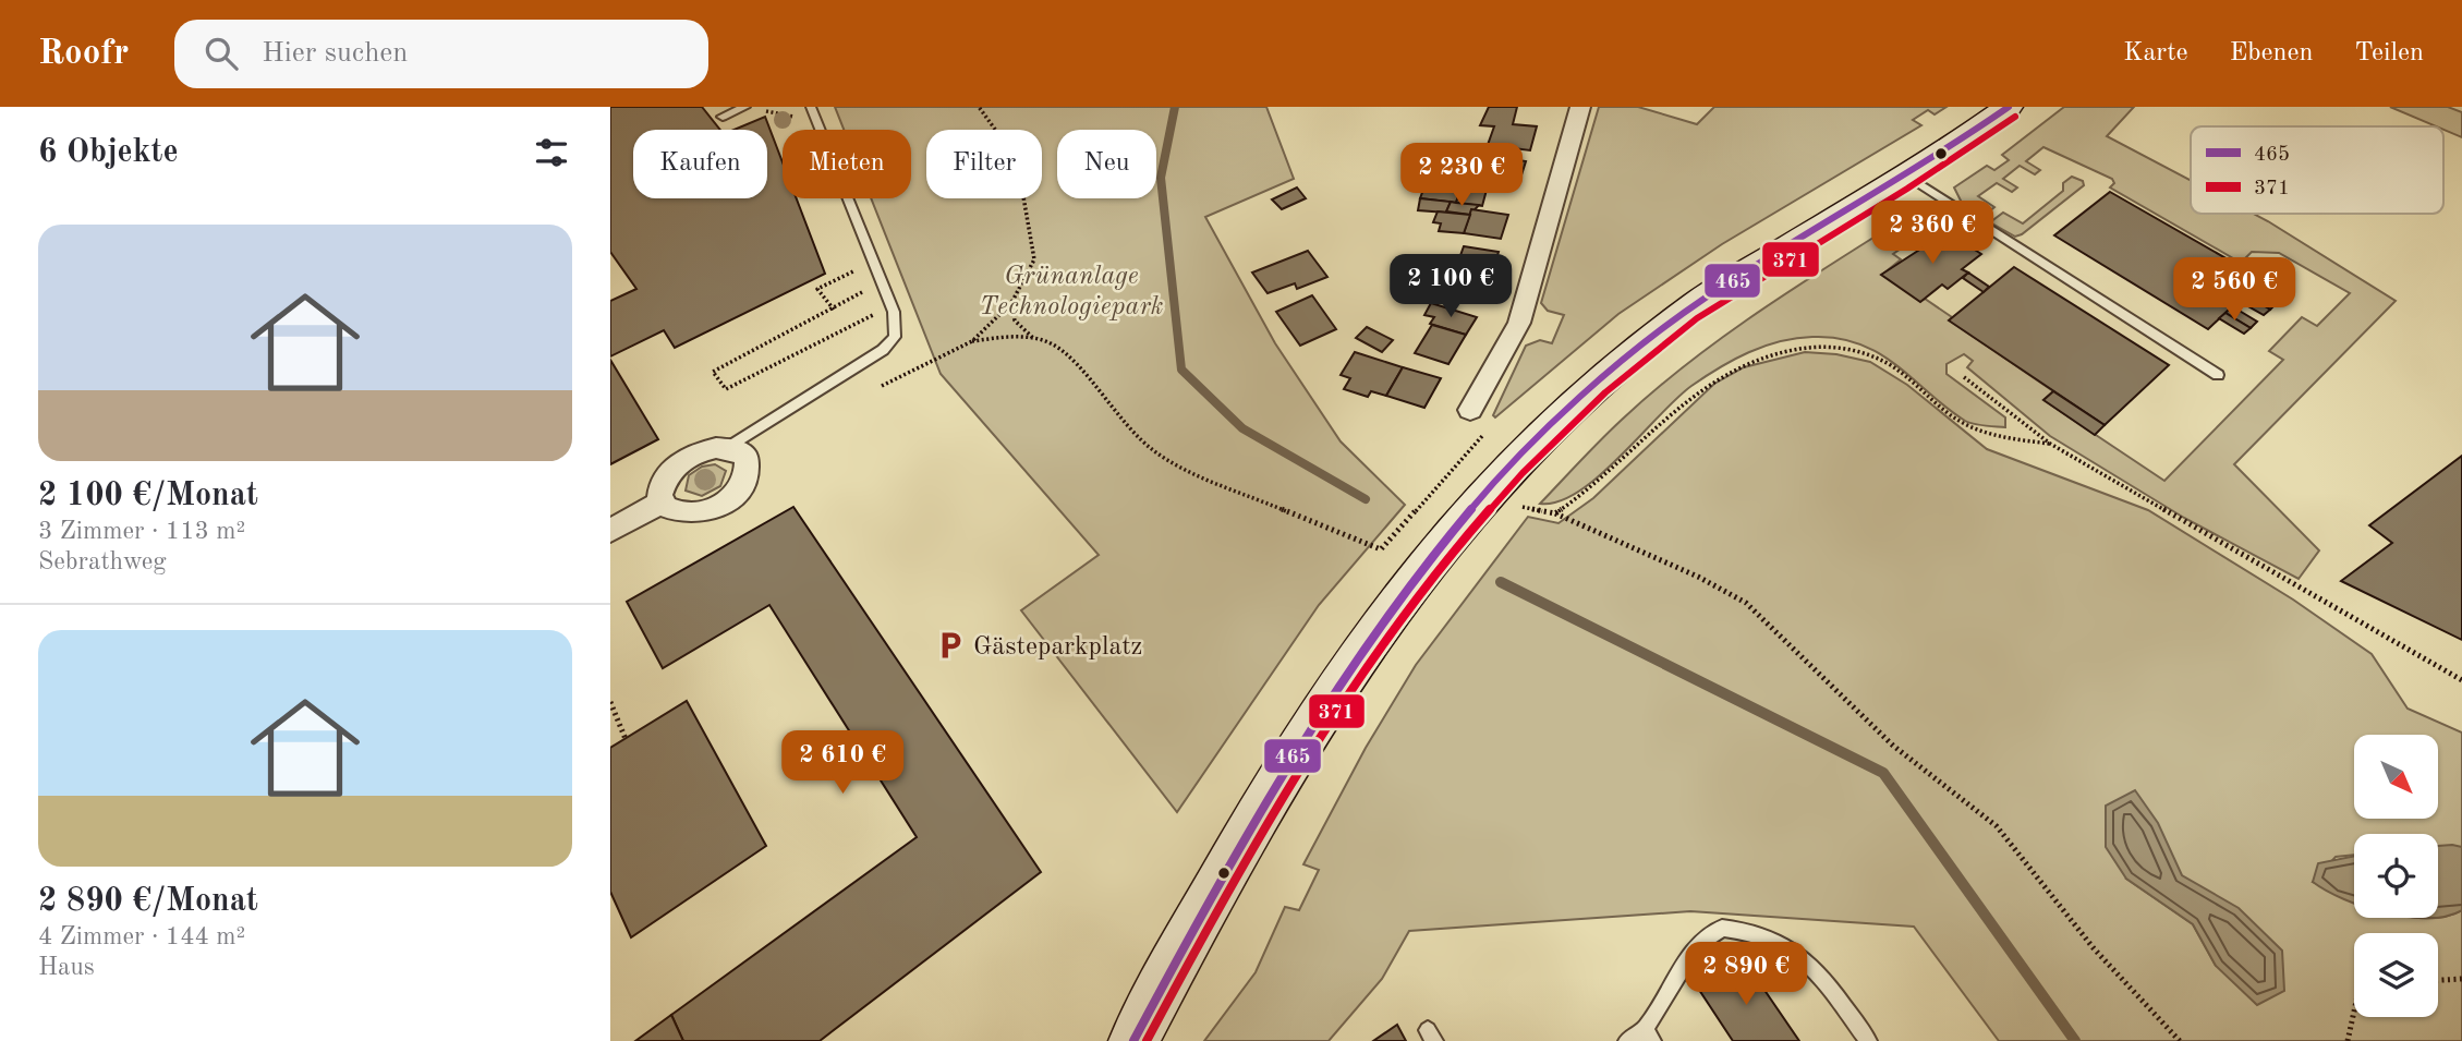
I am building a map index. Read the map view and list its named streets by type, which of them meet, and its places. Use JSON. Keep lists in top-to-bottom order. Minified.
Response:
{"parks":["Grünanlage Technologiepark"],"places":{"parking":["Gästeparkplatz"]},"lines":["transit line 465","transit line 371"],"legend":["465","371"],"north":"bottom right","page":{"header":"Roofr","search":"Hier suchen","nav":["Karte","Ebenen","Teilen"],"heading":"6 Objekte","chip":["Kaufen","Mieten","Filter","Neu"],"price":["2 230 €","2 360 €","2 100 €","2 560 €","2 610 €","2 890 €"],"list":[{"name":"2 100 €/Monat","note":"3 Zimmer · 113 m² · Sebrathweg"},{"name":"2 890 €/Monat","note":"4 Zimmer · 144 m² · Haus"}]}}
